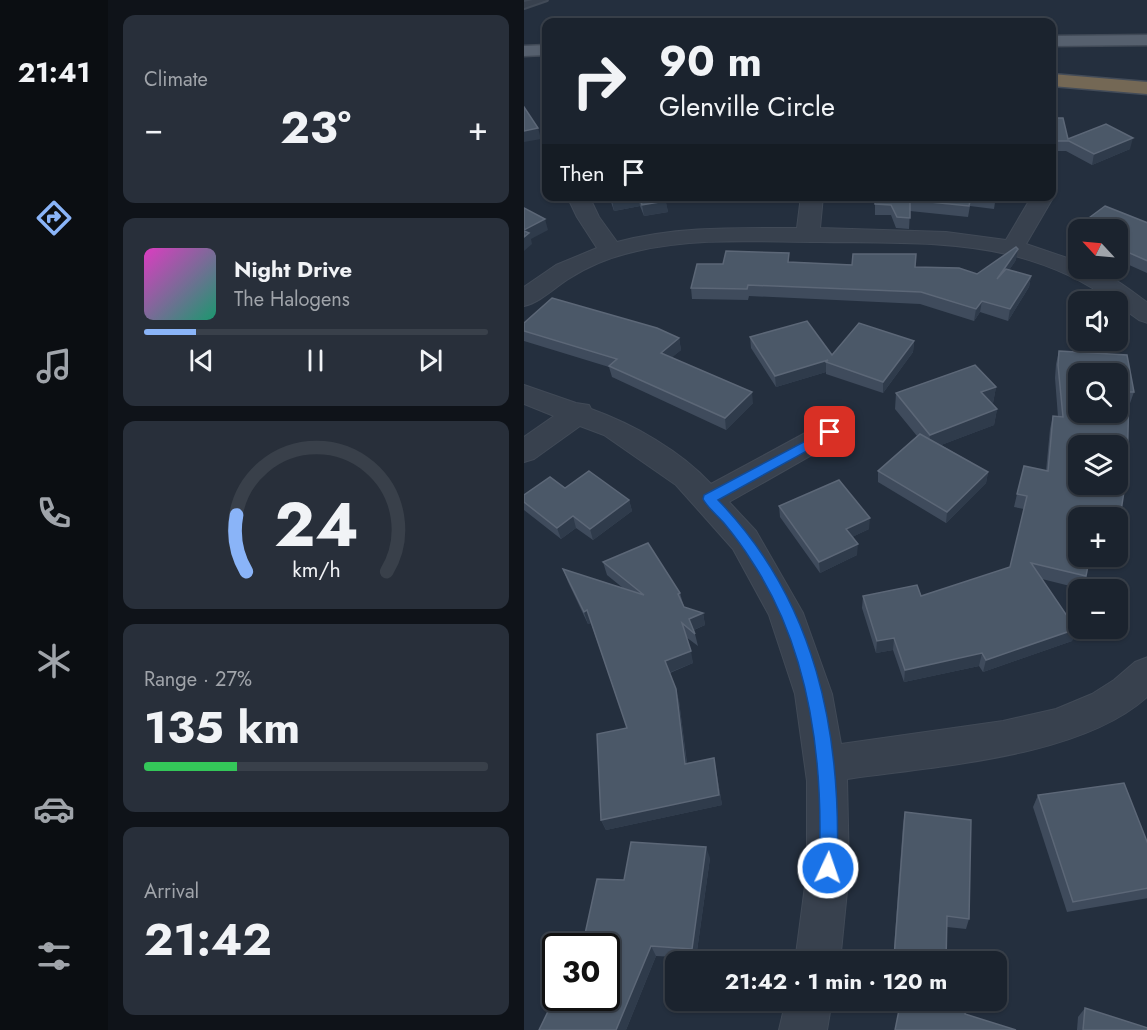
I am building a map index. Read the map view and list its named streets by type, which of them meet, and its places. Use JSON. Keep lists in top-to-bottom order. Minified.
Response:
{"north":"top left","page":{"tabs":"21:41","tile":["Climate",["Range · 27%","135 km"],["Arrival","21:42"]],"turn":["90 m","Glenville Circle"],"heat":["−","23°","+"],"then":"Then","map_buttons":["+","−"],"song":["Night Drive","The Halogens"],"limit":"30","trip":"21:42 · 1 min · 120 m","gauge":["24","km/h"]}}
